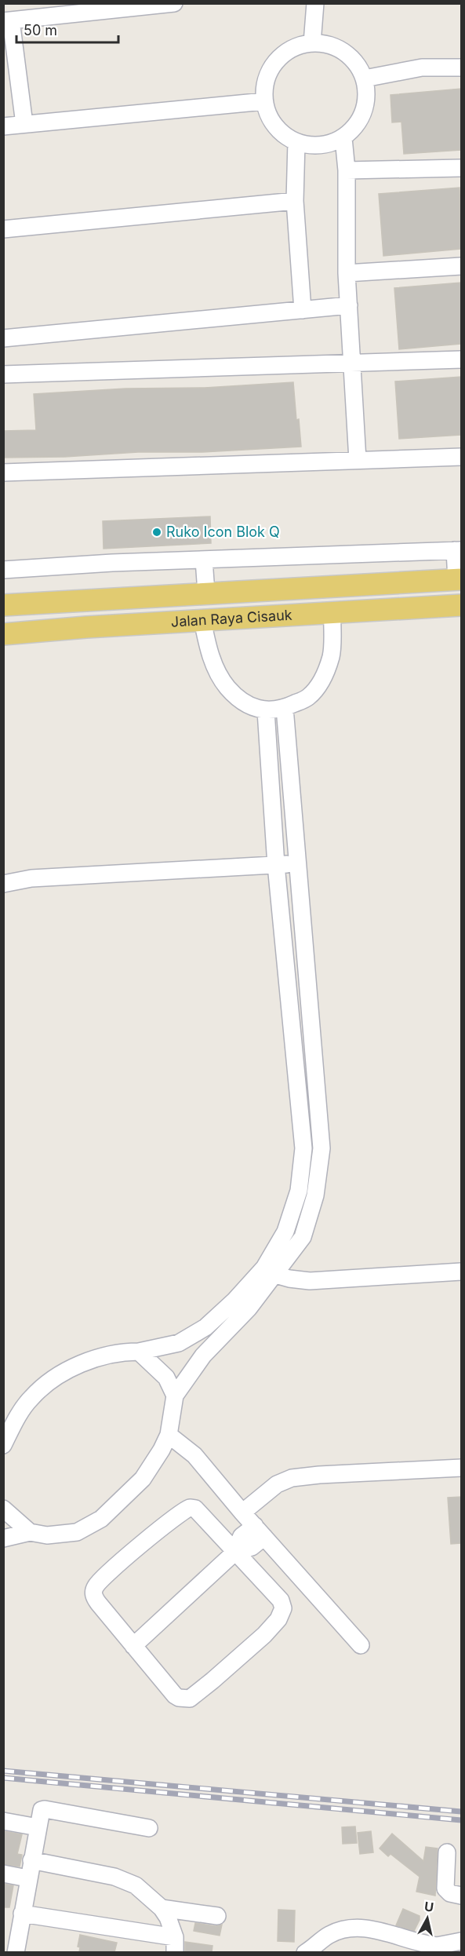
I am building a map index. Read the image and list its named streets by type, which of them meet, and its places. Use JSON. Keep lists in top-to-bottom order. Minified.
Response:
{"streets":{"main road":["Jalan Raya Cisauk"]},"places":["Ruko Icon Blok Q"],"scale_bar":"50 m","north":"top"}
